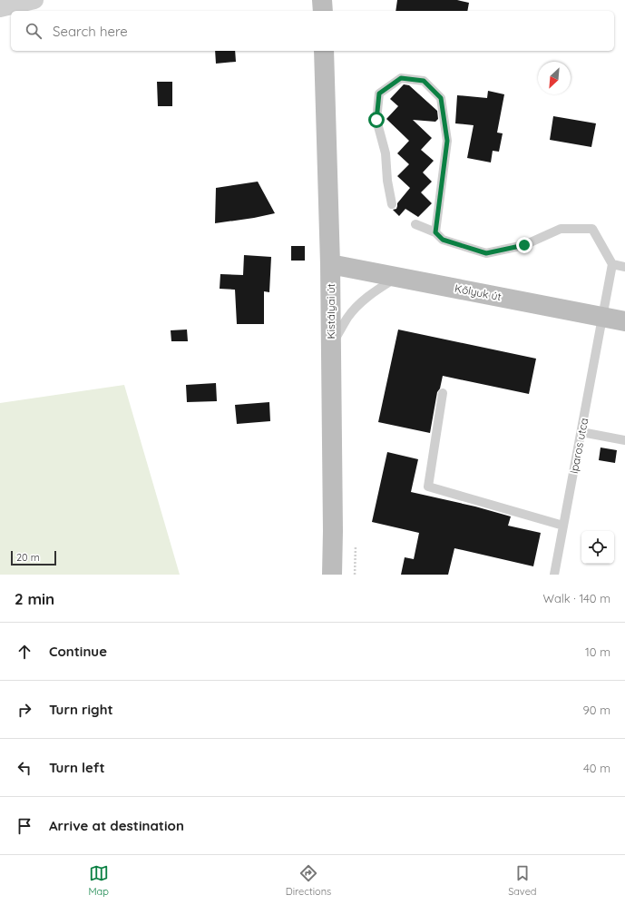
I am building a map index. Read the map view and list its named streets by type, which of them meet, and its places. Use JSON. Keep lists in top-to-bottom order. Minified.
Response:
{"streets":{"main road":["Kőlyuk út","Kistályai út"],"lane":["Iparos utca"]},"crossings":[["Kőlyuk út","Kistályai út"],["Kőlyuk út","Iparos utca"]],"scale_bar":"20 m","north":"bottom left","page":{"search":"Search here","scale":"20 m","heading":["2 min","Walk · 140 m"],"list":[["Continue","10 m"],["Turn right","90 m"],["Turn left","40 m"],"Arrive at destination"],"nav":["Map","Directions","Saved"]}}
